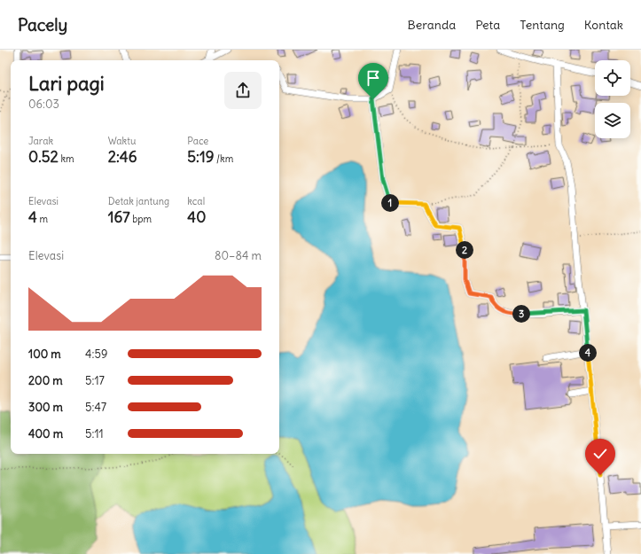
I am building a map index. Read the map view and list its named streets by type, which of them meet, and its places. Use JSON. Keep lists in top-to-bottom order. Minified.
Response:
{"page":{"header":"Pacely","nav":["Beranda","Peta","Tentang","Kontak"],"heading":["Lari pagi","06:03"],"stats":[["Jarak","0.52 km"],["Waktu","2:46"],["Pace","5:19 /km"],["Elevasi","4 m"],["Detak jantung","167 bpm"],["kcal","40"]],"pins":["1","2","3","4"],"chart":["Elevasi","80–84 m"],"list":[{"name":"100 m","note":"4:59"},{"name":"200 m","note":"5:17"},{"name":"300 m","note":"5:47"},{"name":"400 m","note":"5:11"}]}}
